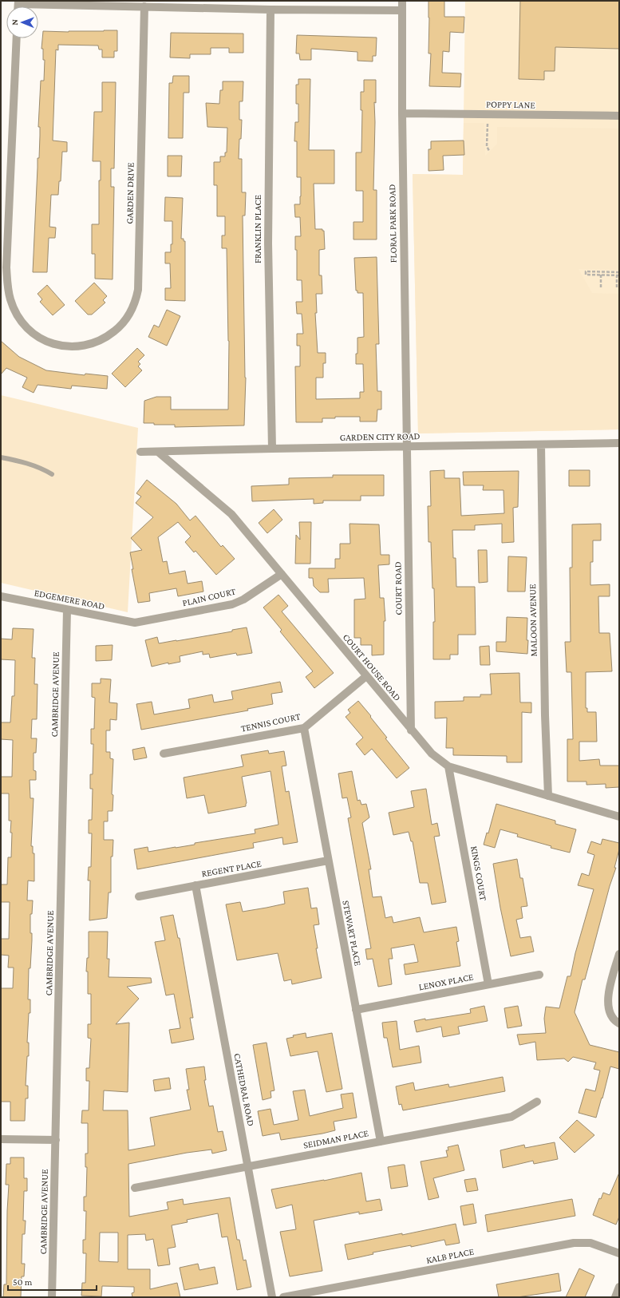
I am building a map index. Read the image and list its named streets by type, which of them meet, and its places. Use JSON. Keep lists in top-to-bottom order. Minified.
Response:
{"streets":{"street":["POPPY LANE","GARDEN DRIVE","FLORAL PARK ROAD","FRANKLIN PLACE","GARDEN CITY ROAD","COURT ROAD","PLAIN COURT","EDGEMERE ROAD","MALOON AVENUE","COURT HOUSE ROAD","CAMBRIDGE AVENUE","TENNIS COURT","REGENT PLACE","KINGS COURT","STEWART PLACE","LENOX PLACE","CATHEDRAL ROAD","SEIDMAN PLACE","KALB PLACE"]},"crossings":[["POPPY LANE","FLORAL PARK ROAD"],["FLORAL PARK ROAD","GARDEN CITY ROAD"],["FLORAL PARK ROAD","COURT ROAD"],["FRANKLIN PLACE","GARDEN CITY ROAD"],["GARDEN CITY ROAD","COURT ROAD"],["GARDEN CITY ROAD","MALOON AVENUE"],["GARDEN CITY ROAD","COURT HOUSE ROAD"],["COURT ROAD","COURT HOUSE ROAD"],["PLAIN COURT","EDGEMERE ROAD"],["PLAIN COURT","COURT HOUSE ROAD"],["EDGEMERE ROAD","CAMBRIDGE AVENUE"],["MALOON AVENUE","COURT HOUSE ROAD"],["COURT HOUSE ROAD","TENNIS COURT"],["COURT HOUSE ROAD","KINGS COURT"],["TENNIS COURT","STEWART PLACE"],["REGENT PLACE","STEWART PLACE"],["REGENT PLACE","CATHEDRAL ROAD"],["KINGS COURT","LENOX PLACE"],["STEWART PLACE","LENOX PLACE"],["STEWART PLACE","SEIDMAN PLACE"],["CATHEDRAL ROAD","SEIDMAN PLACE"]],"scale_bar":"50 m","north":"left"}
